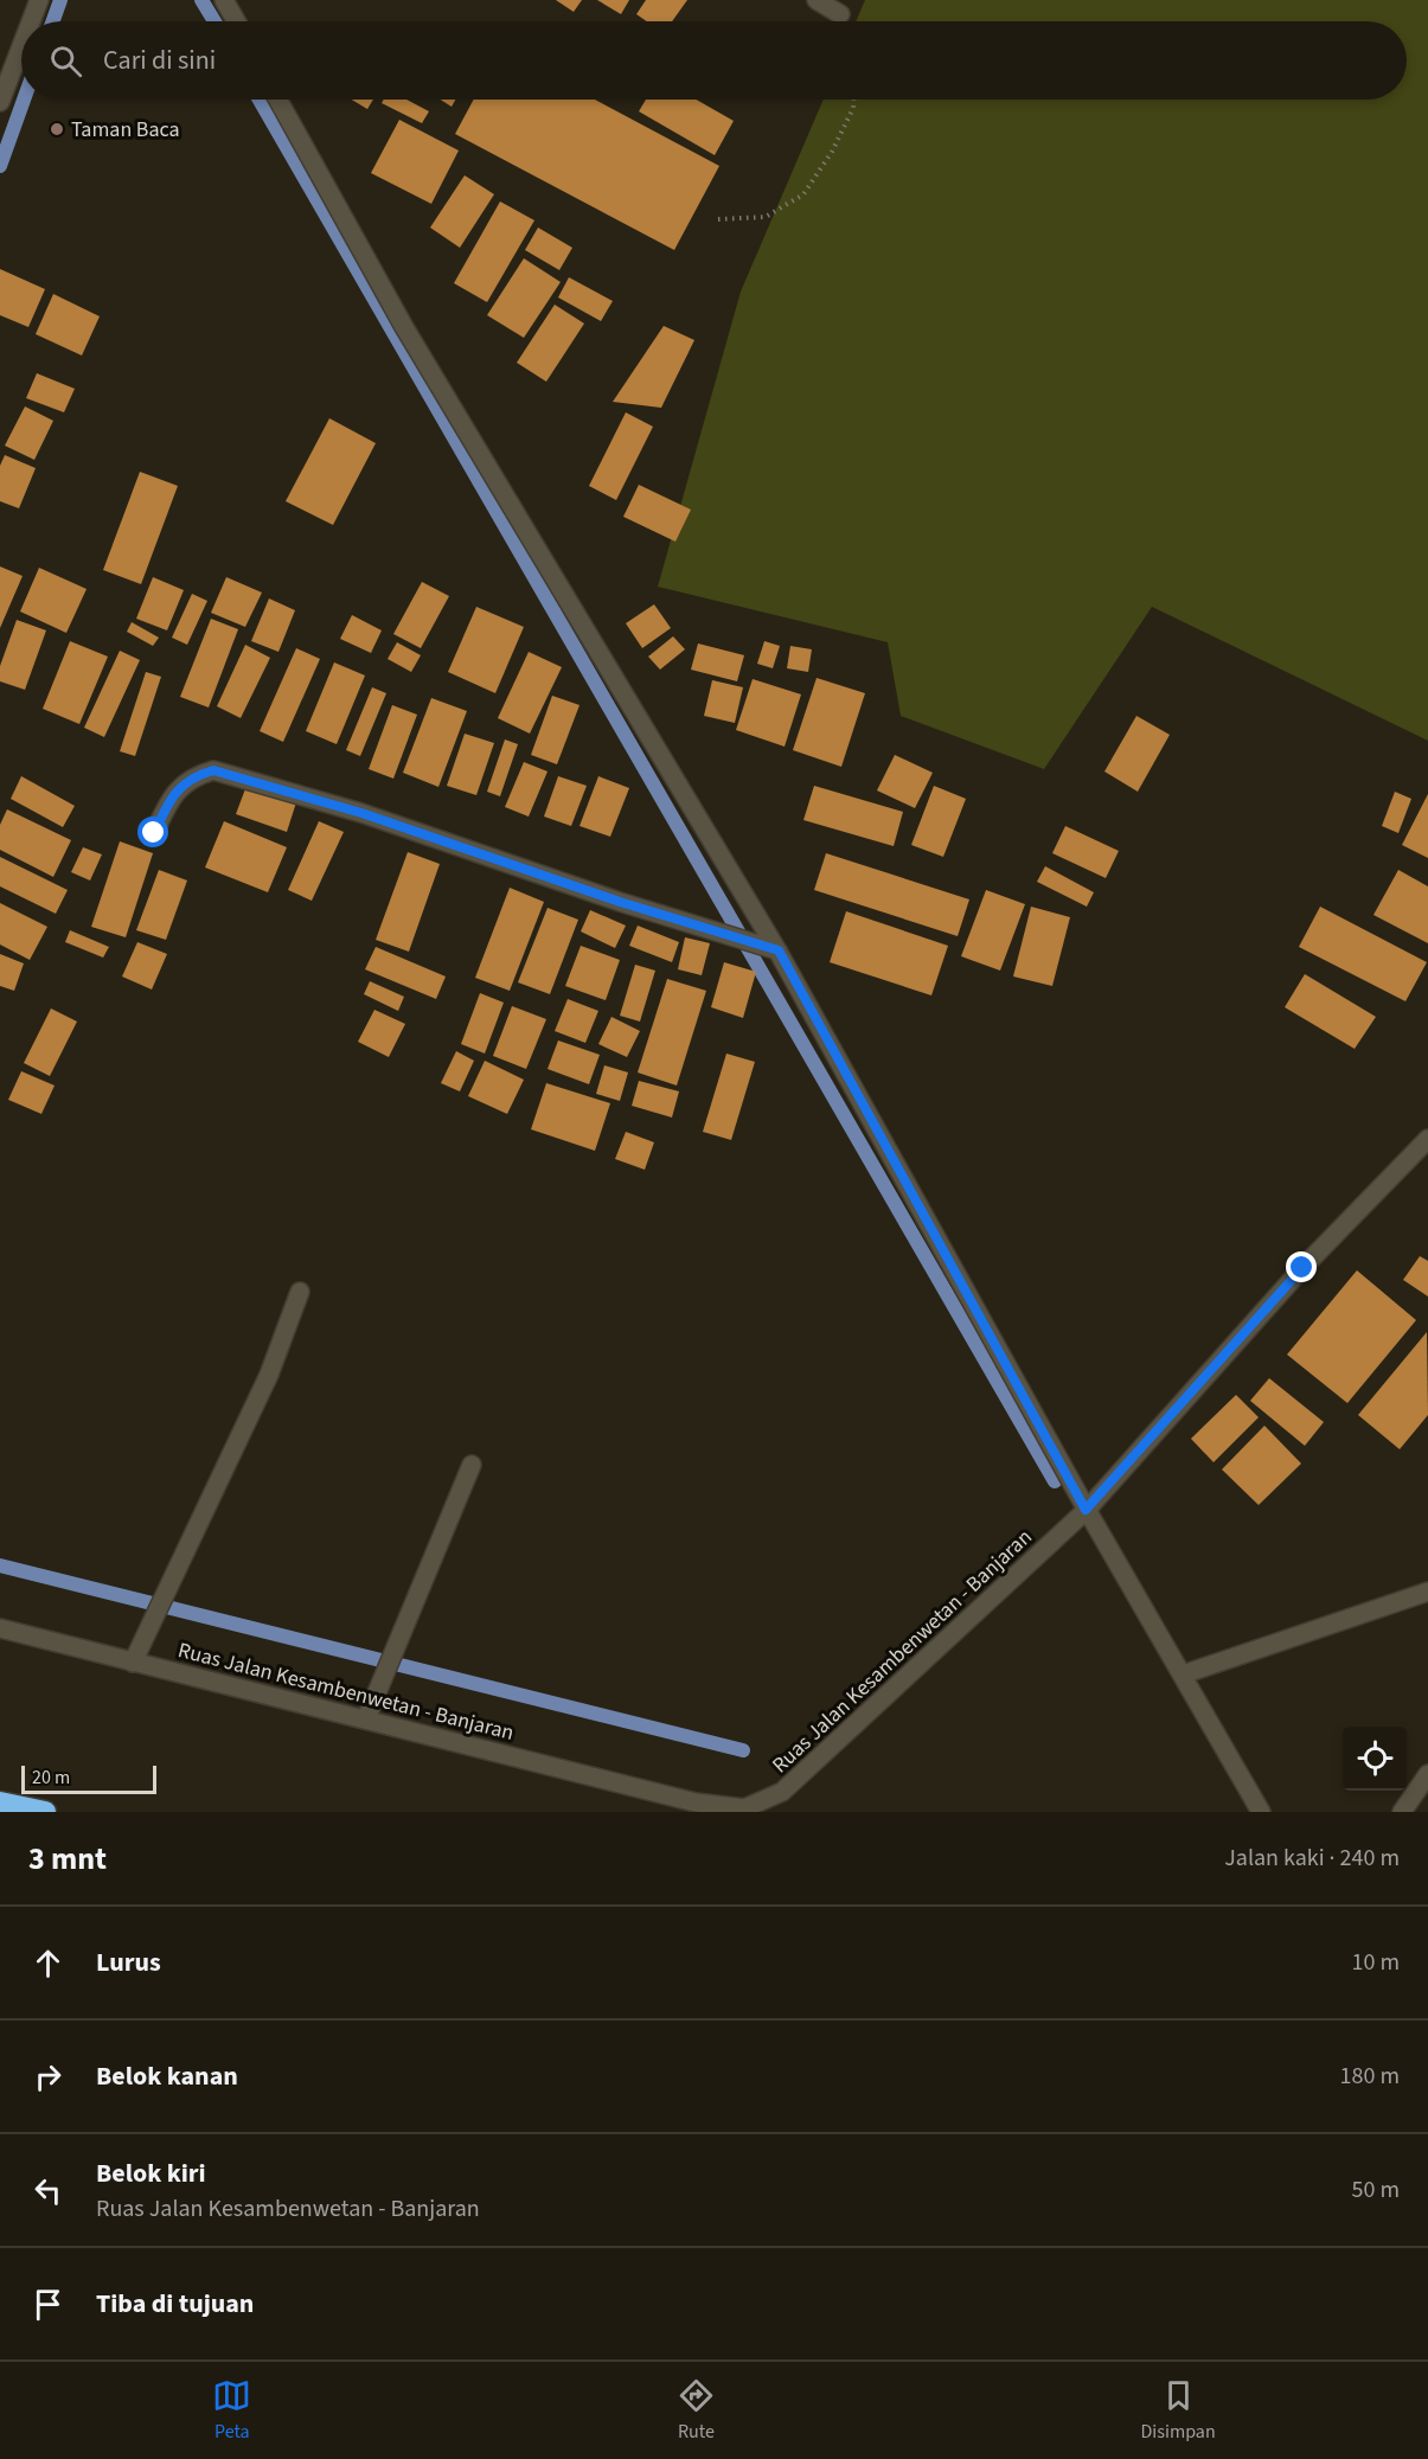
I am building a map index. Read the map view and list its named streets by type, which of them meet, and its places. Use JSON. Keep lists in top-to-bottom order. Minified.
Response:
{"streets":{"street":["Ruas Jalan Kesambenwetan - Banjaran"]},"places":["Taman Baca"],"scale_bar":"20 m","page":{"search":"Cari di sini","scale":"20 m","heading":["3 mnt","Jalan kaki · 240 m"],"list":[["Lurus","10 m"],["Belok kanan","180 m"],["Belok kiri","Ruas Jalan Kesambenwetan - Banjaran","50 m"],"Tiba di tujuan"],"nav":["Peta","Rute","Disimpan"]}}
